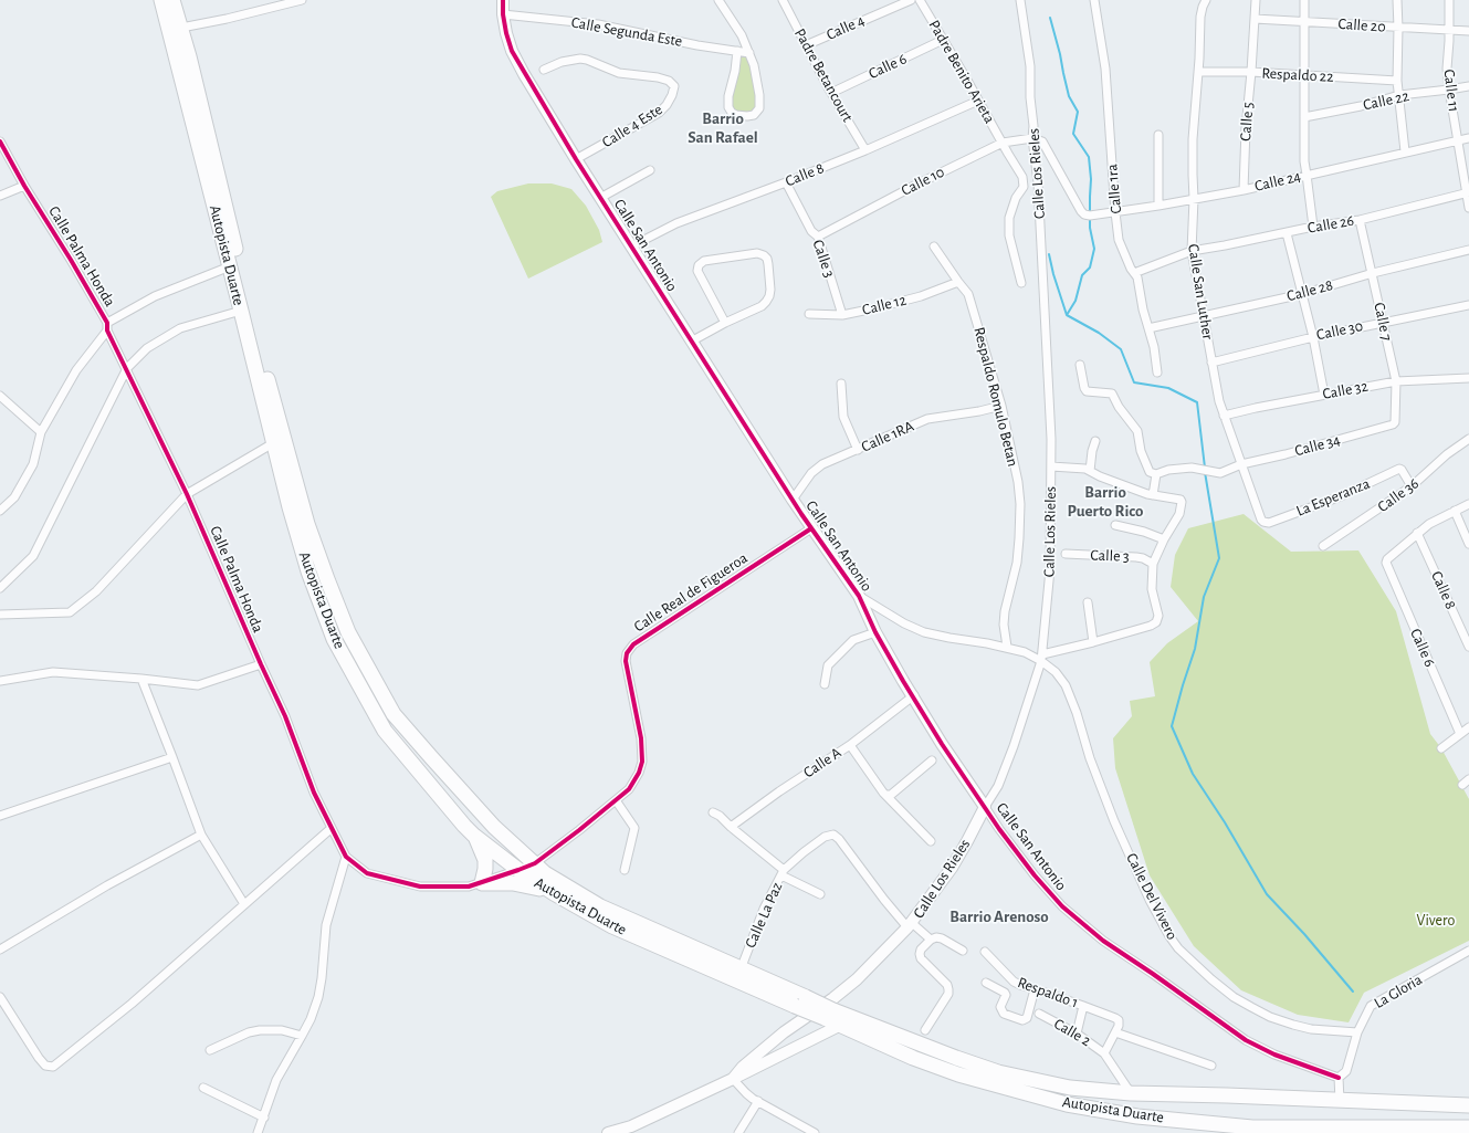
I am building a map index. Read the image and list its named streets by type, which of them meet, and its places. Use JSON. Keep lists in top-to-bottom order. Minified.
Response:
{"streets":{"highway":["Autopista Duarte"],"street":["Calle 20","Calle 4","Calle Segunda Este","Calle 6","Padre Benito Arieta","Padre Betancourt","Respaldo 22","Calle 11","Calle 22","Calle 5","Calle 4 Este","Calle Los Rieles","Calle 8","Calle 10","Calle 24","Calle 1ra","Calle 26","Calle San Antonio","Calle Palma Honda","Calle 3","Calle 28","Calle San Luther","Calle 12","Calle 7","Calle 30","Calle 32","Respaldo Romulo Betan","Calle 1RA","Calle 34","Calle 36","La Esperanza","Calle Real de Figueroa","Calle A","Calle Del Vivero","Calle La Paz","La Gloria","Respaldo 1","Calle 2"]},"crossings":[["Calle 20","Calle 11"],["Calle 20","Calle 5"],["Calle 4","Padre Betancourt"],["Calle Segunda Este","Calle San Antonio"],["Calle 6","Padre Benito Arieta"],["Calle 6","Padre Betancourt"],["Calle 6","Calle 8"],["Padre Benito Arieta","Calle 8"],["Padre Benito Arieta","Calle 10"],["Padre Betancourt","Calle 8"],["Respaldo 22","Calle 5"],["Respaldo 22","Calle San Luther"],["Calle 11","Calle 22"],["Calle 11","Calle 24"],["Calle 11","Calle 26"],["Calle 5","Calle 24"],["Calle 4 Este","Calle San Antonio"],["Calle Los Rieles","Calle 10"],["Calle Los Rieles","Calle 24"],["Calle Los Rieles","Calle San Antonio"],["Calle Los Rieles","Autopista Duarte"],["Calle Los Rieles","Calle Del Vivero"],["Calle Los Rieles","Calle La Paz"],["Calle 8","Calle San Antonio"],["Calle 8","Calle 3"],["Calle 10","Calle 24"],["Calle 10","Calle 3"],["Calle 24","Calle 1ra"],["Calle 24","Calle San Luther"],["Calle 1ra","Calle 26"],["Calle 1ra","Calle 28"],["Calle 26","Calle San Luther"],["Calle 26","Calle 7"],["Calle San Antonio","Calle 1RA"],["Calle San Antonio","Calle Real de Figueroa"],["Calle San Antonio","Calle A"],["Calle San Antonio","Calle Del Vivero"],["Calle San Antonio","La Gloria"],["Autopista Duarte","Calle Palma Honda"],["Autopista Duarte","Calle Real de Figueroa"],["Autopista Duarte","Calle La Paz"],["Calle Palma Honda","Calle Real de Figueroa"],["Calle 3","Calle 12"],["Calle 28","Calle San Luther"],["Calle 28","Calle 7"],["Calle San Luther","Calle 30"],["Calle San Luther","Calle 32"],["Calle San Luther","Calle 34"],["Calle San Luther","La Esperanza"],["Calle 12","Respaldo Romulo Betan"],["Calle 7","Calle 30"],["Calle 7","Calle 32"],["Calle 7","Calle 34"],["Respaldo Romulo Betan","Calle 1RA"],["Respaldo Romulo Betan","Calle Del Vivero"],["Calle 36","La Esperanza"],["Calle Del Vivero","La Gloria"]],"districts":["Barrio San Rafael","Barrio Puerto Rico","Barrio Arenoso"],"parks":["Vivero"]}
